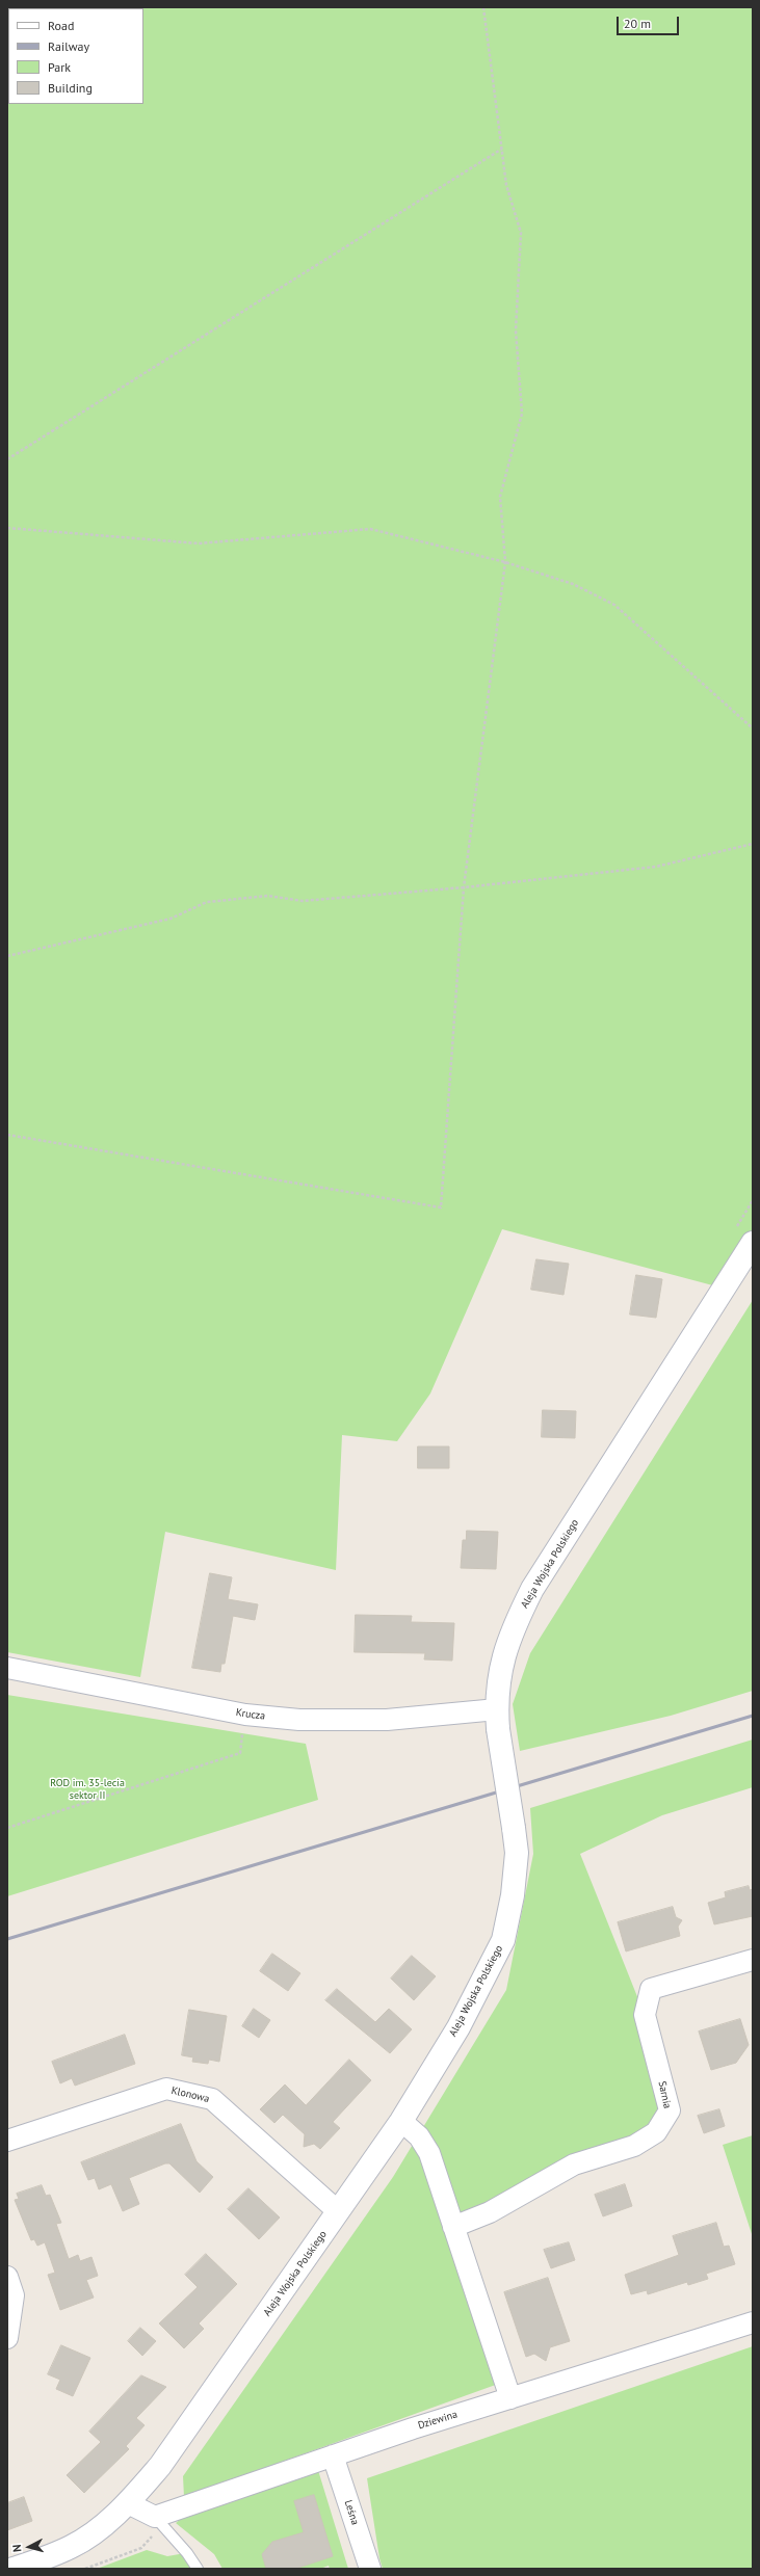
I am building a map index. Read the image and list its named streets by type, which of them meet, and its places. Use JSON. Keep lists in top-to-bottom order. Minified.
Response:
{"streets":{"street":["Aleja Wojska Polskiego","Krucza","Klonowa","Sarnia","Dziewina","Leśna"]},"crossings":[["Aleja Wojska Polskiego","Krucza"],["Aleja Wojska Polskiego","Klonowa"],["Dziewina","Leśna"]],"parks":["ROD im. 35-lecia sektor II"],"legend":["Road","Railway","Park","Building"],"scale_bar":"20 m","north":"left"}
